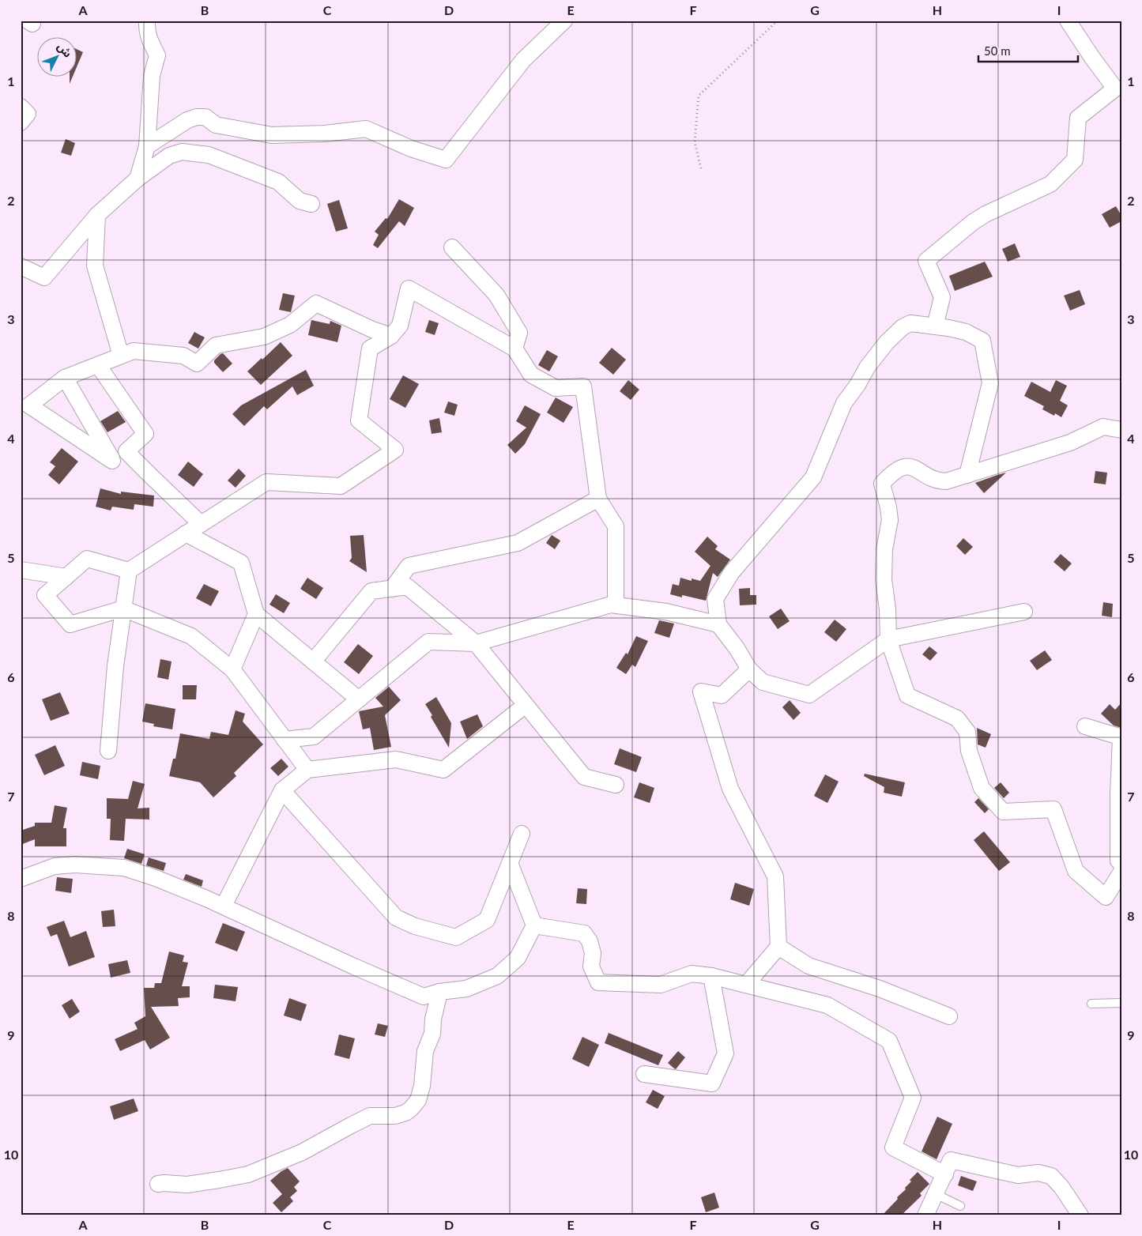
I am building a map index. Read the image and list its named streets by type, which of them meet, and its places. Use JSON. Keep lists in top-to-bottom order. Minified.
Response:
{"scale_bar":"50 m","north":"top right","grid":{"columns":["A","B","C","D","E","F","G","H","I"],"rows":["1","2","3","4","5","6","7","8","9","10"]}}
